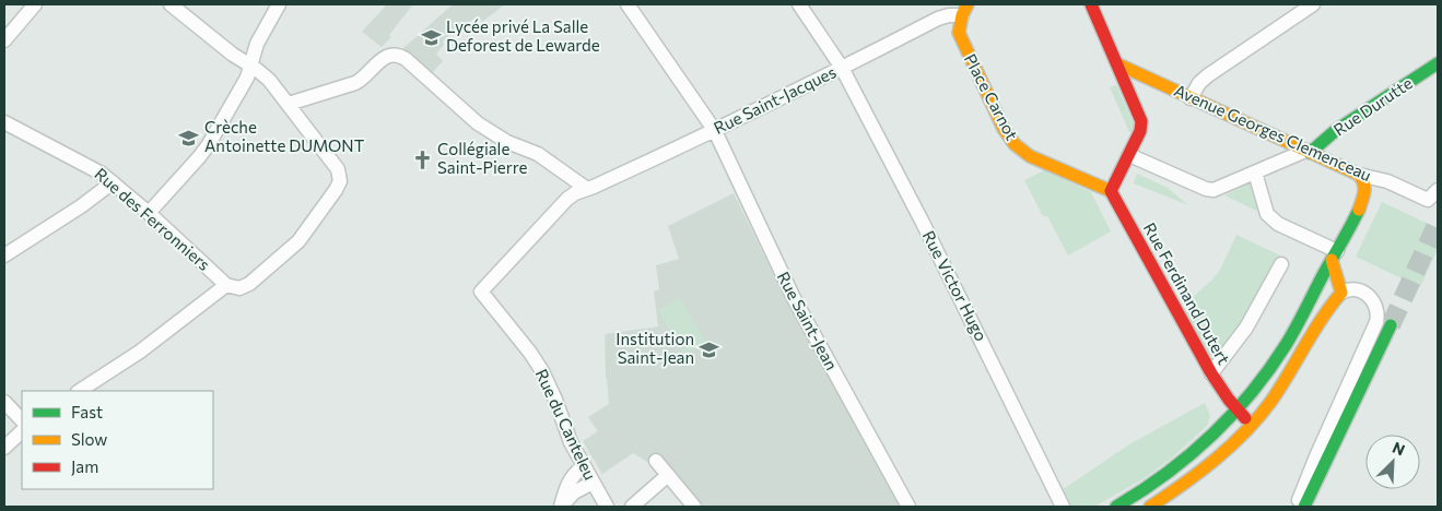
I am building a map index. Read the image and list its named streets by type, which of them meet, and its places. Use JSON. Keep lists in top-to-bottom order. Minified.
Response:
{"streets":{"street":["Place Carnot","Rue Saint-Jacques","Rue Durutte","Avenue Georges Clemenceau","Rue des Ferronniers","Rue Victor Hugo","Rue Ferdinand Dutert","Rue Saint-Jean","Rue du Canteleu"]},"crossings":[["Place Carnot","Rue Saint-Jacques"],["Place Carnot","Rue Ferdinand Dutert"],["Rue Saint-Jacques","Rue Victor Hugo"],["Rue Saint-Jacques","Rue Saint-Jean"],["Rue Saint-Jacques","Rue du Canteleu"],["Rue Durutte","Avenue Georges Clemenceau"]],"places":{"school or university":["Lycée privé La Salle Deforest de Lewarde","Crèche Antoinette DUMONT","Institution Saint-Jean"],"church":["Collégiale Saint-Pierre"]},"legend":["Fast","Slow","Jam"],"north":"top right"}
